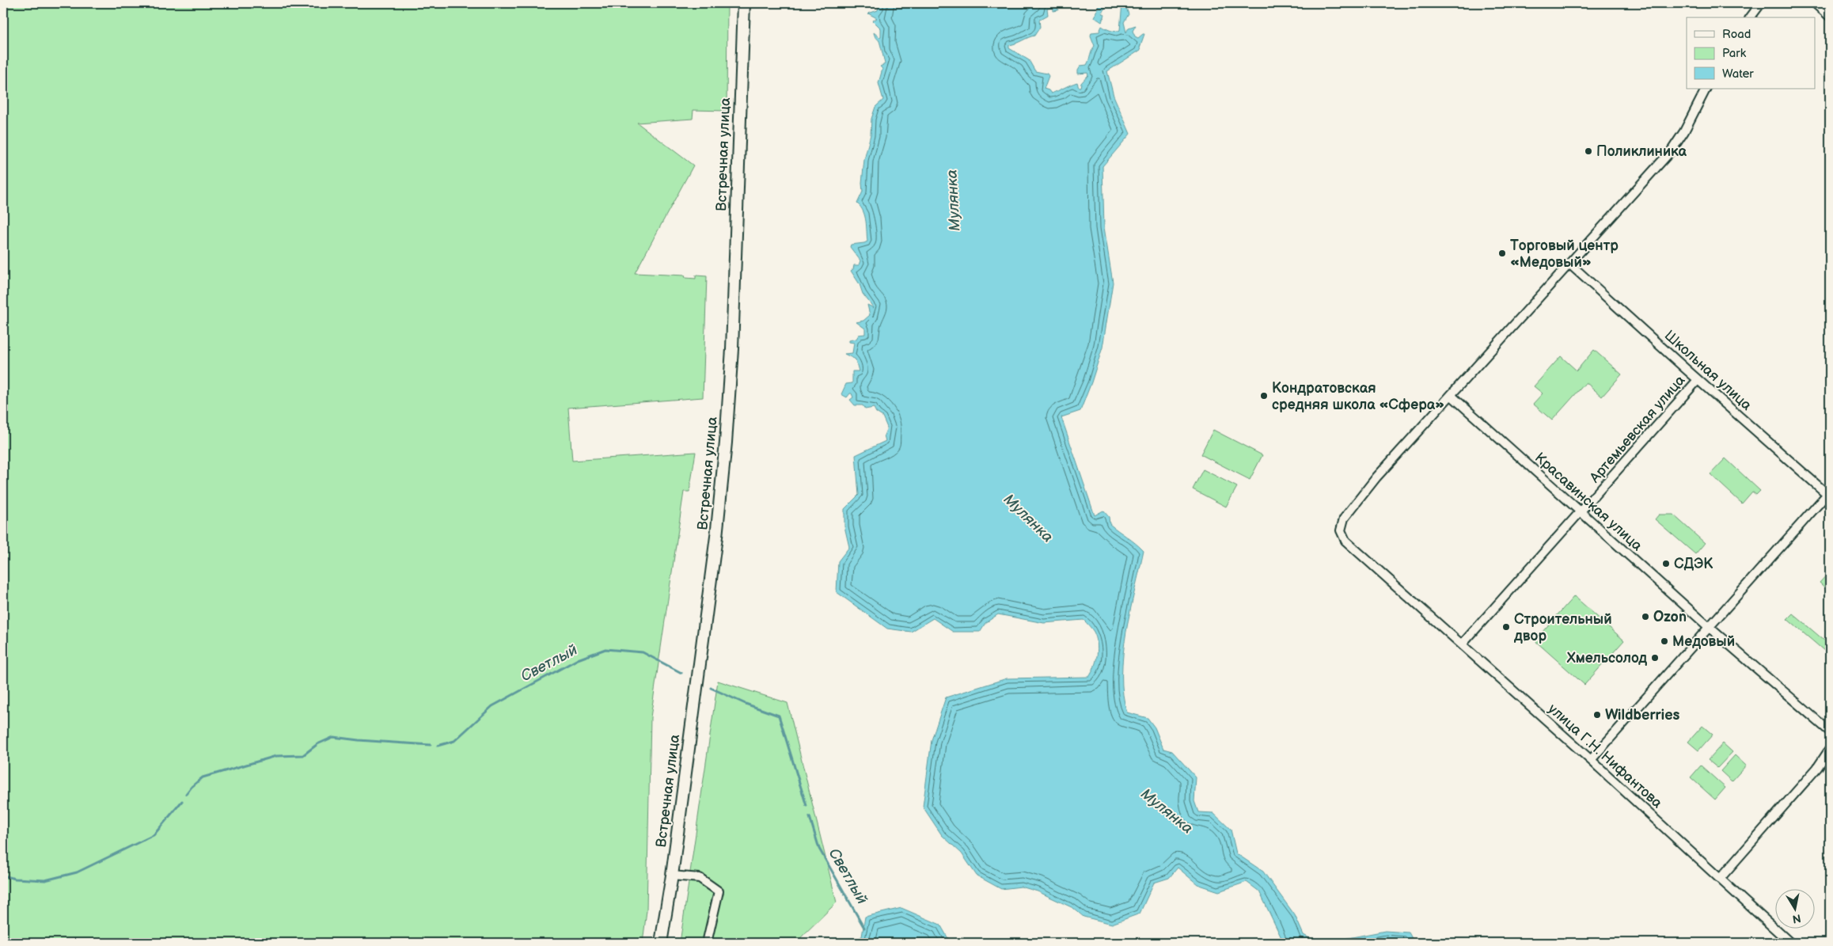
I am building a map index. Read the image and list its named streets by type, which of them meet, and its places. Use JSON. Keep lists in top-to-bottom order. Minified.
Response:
{"streets":{"main road":["Встречная улица"],"street":["Школьная улица","Артемьевская улица","Красавинская улица","улица Г.Н. Нифантова"]},"crossings":[["Школьная улица","Артемьевская улица"],["Артемьевская улица","Красавинская улица"],["Артемьевская улица","улица Г.Н. Нифантова"],["Красавинская улица","улица Г.Н. Нифантова"]],"water":["Мулянка","Светлый"],"places":["Поликлиника","Торговый центр «Медовый»","Кондратовская средняя школа «Сфера»","СДЭК","Ozon","Строительный двор","Медовый","Хмельсолод","Wildberries"],"legend":["Road","Park","Water"],"north":"bottom"}
